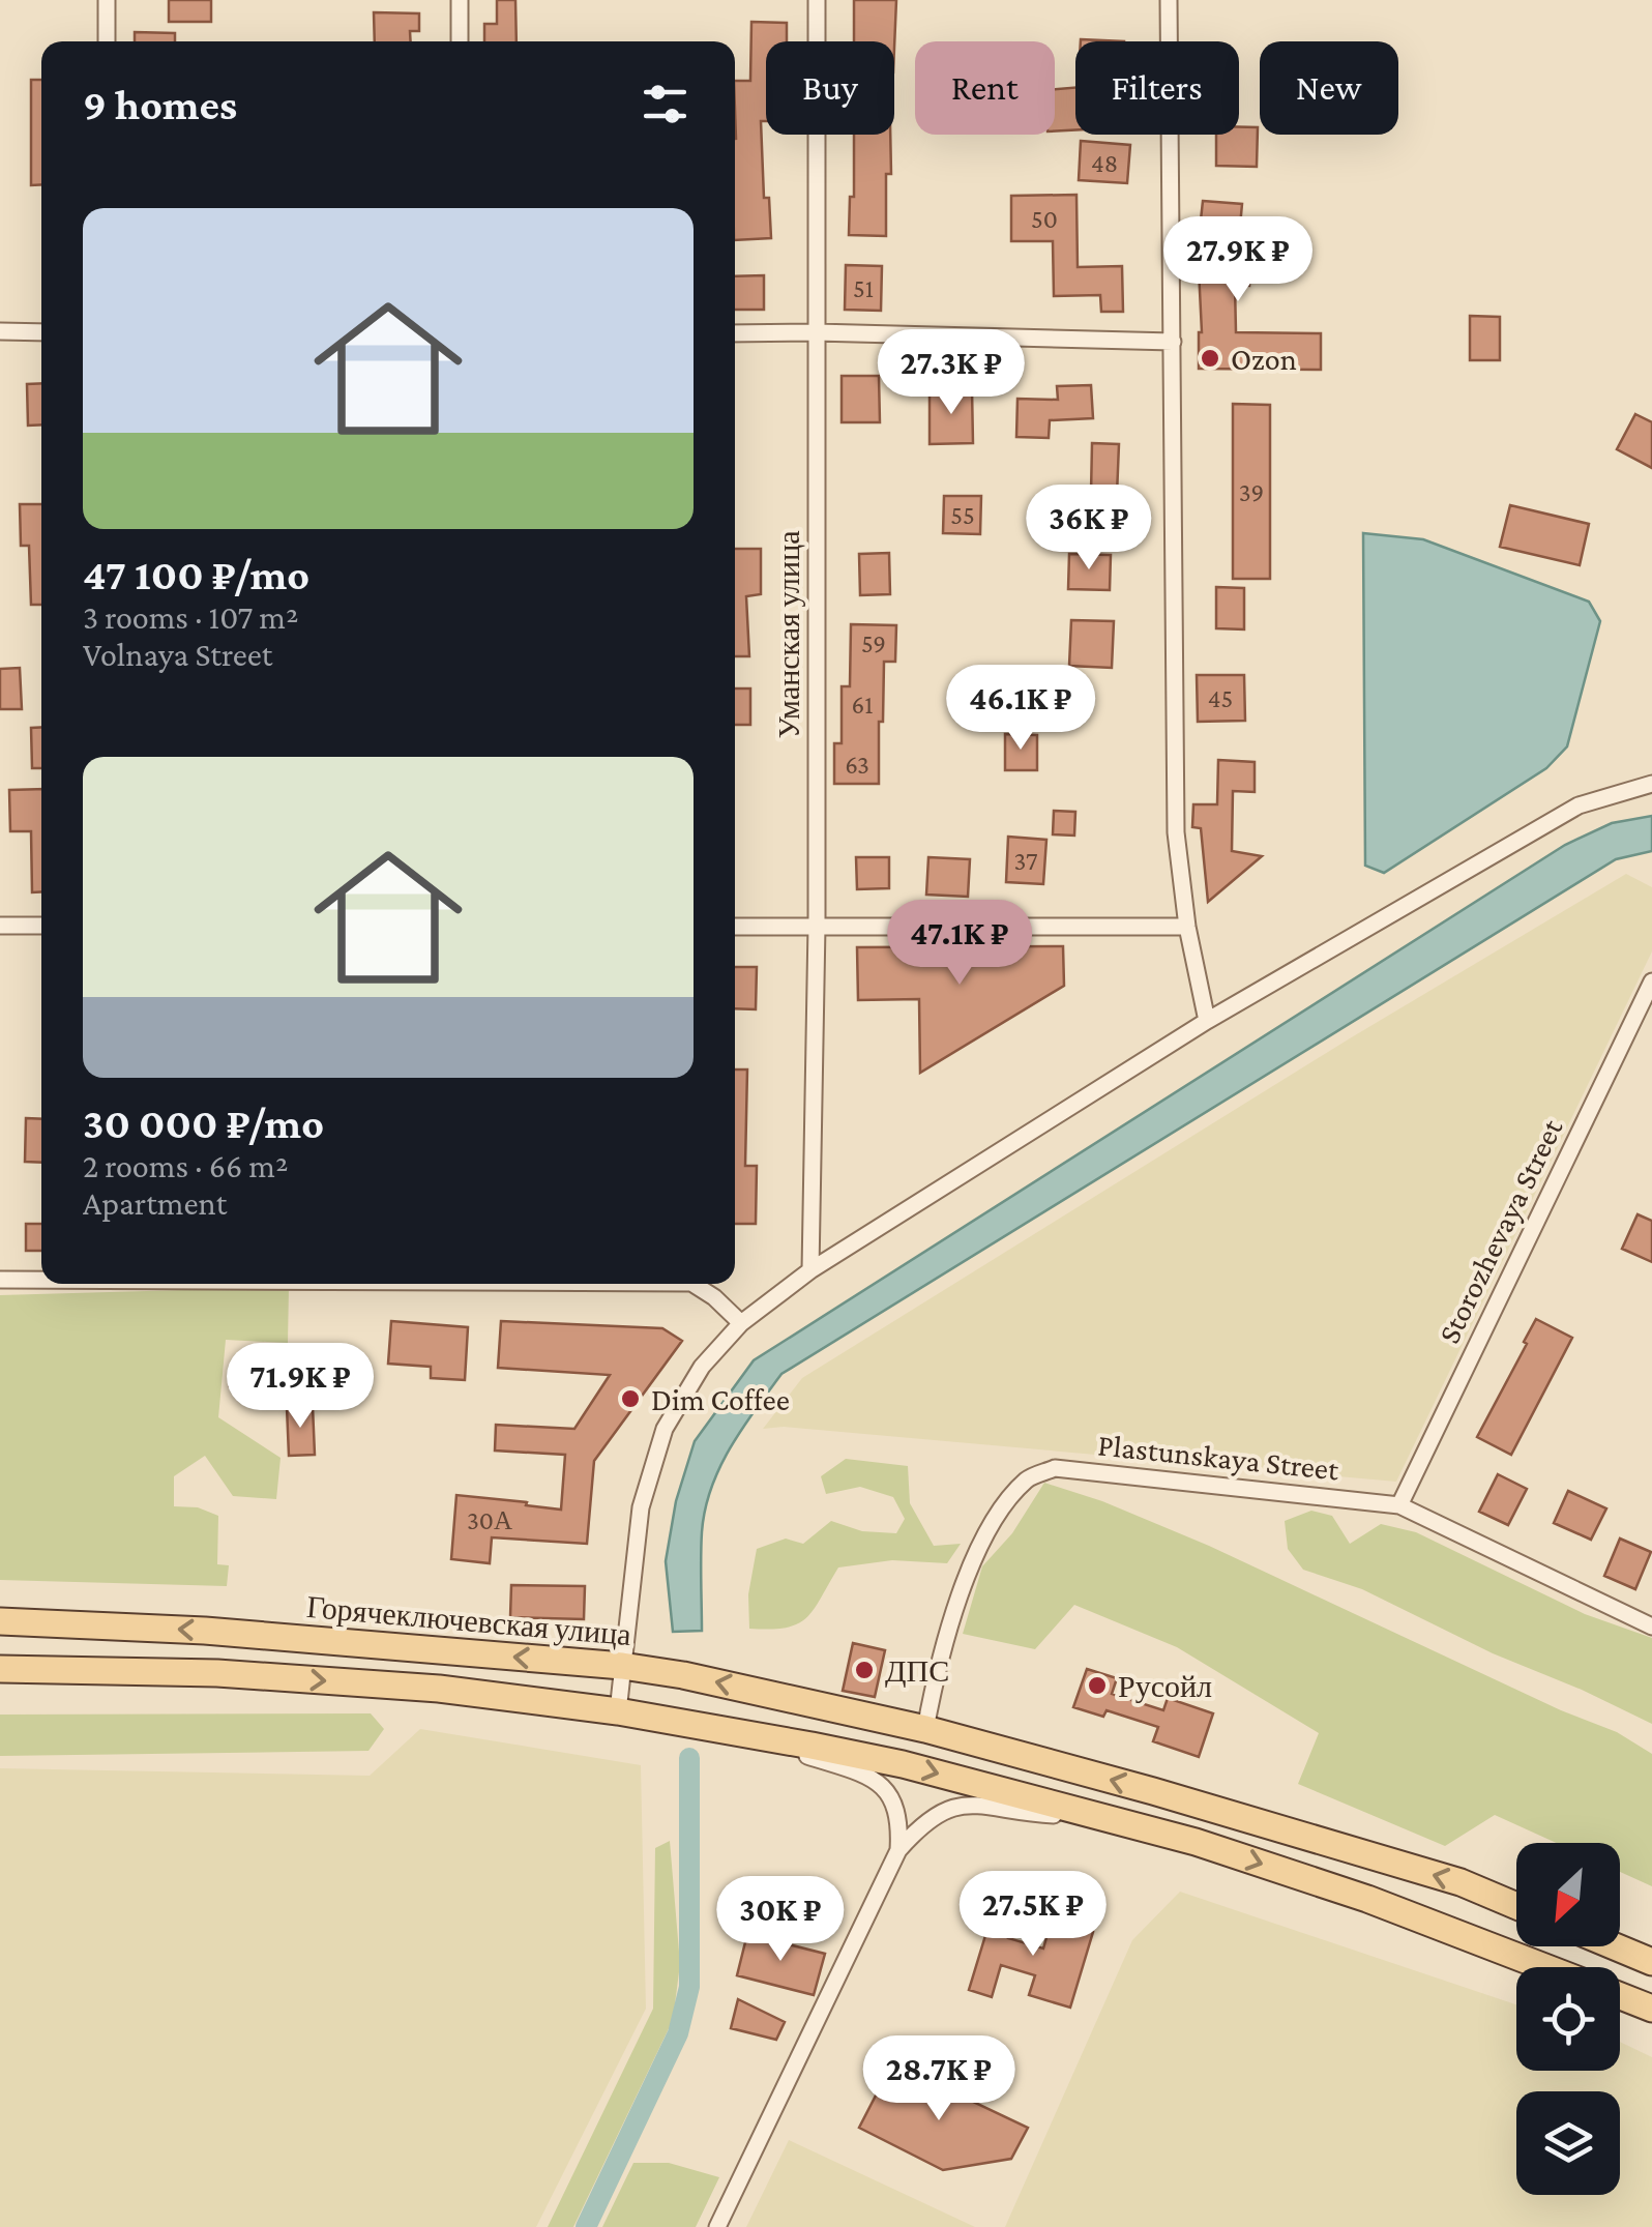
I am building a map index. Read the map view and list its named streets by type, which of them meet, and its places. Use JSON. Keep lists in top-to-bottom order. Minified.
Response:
{"streets":{"main road":["Горячеключевская улица"],"street":["Уманская улица","Storozhevaya Street","Plastunskaya Street"]},"crossings":[["Storozhevaya Street","Plastunskaya Street"],["Plastunskaya Street","Горячеключевская улица"]],"places":["Ozon","Dim Coffee","ДПС","Русойл"],"house_numbers":["48","50","51","39","55","59","45","61","63","37","30А"],"north":"bottom left","page":{"chip":["Buy","Rent","Filters","New"],"heading":"9 homes","list":[{"name":"47 100 ₽/mo","note":"3 rooms · 107 m² · Volnaya Street"},{"name":"30 000 ₽/mo","note":"2 rooms · 66 m² · Apartment"}],"price":["27.9K ₽","27.3K ₽","36K ₽","46.1K ₽","47.1K ₽","71.9K ₽","27.5K ₽","30K ₽","28.7K ₽"]}}
